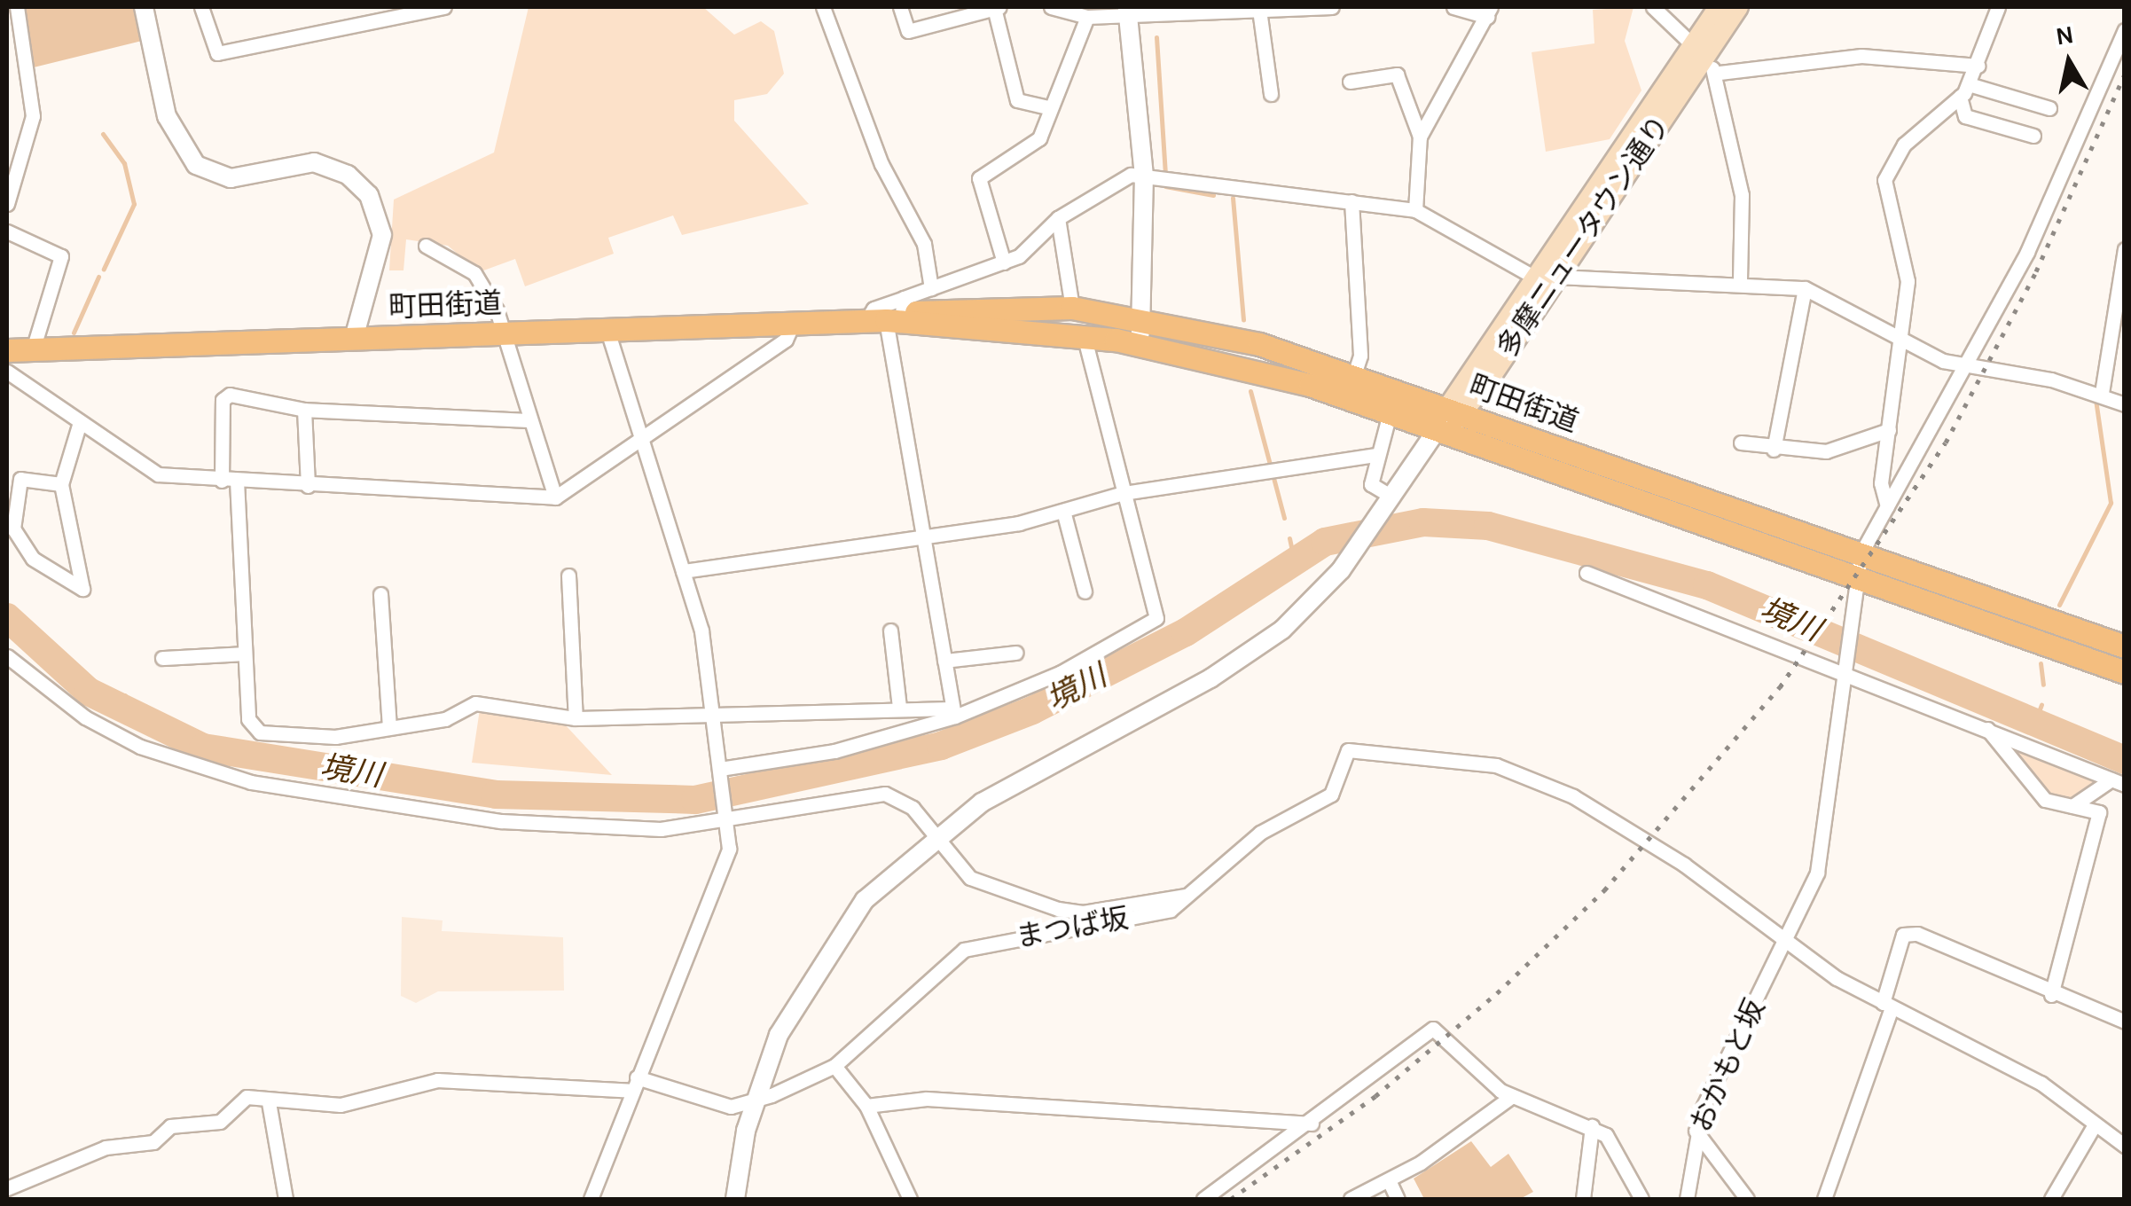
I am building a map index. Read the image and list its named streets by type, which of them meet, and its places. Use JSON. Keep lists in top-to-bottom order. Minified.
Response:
{"streets":{"main road":["多摩ニュータウン通り","町田街道"],"street":["まつば坂","おかもと坂"]},"crossings":[["多摩ニュータウン通り","町田街道"],["町田街道","おかもと坂"],["まつば坂","おかもと坂"]],"water":["境川"],"north":"top"}
